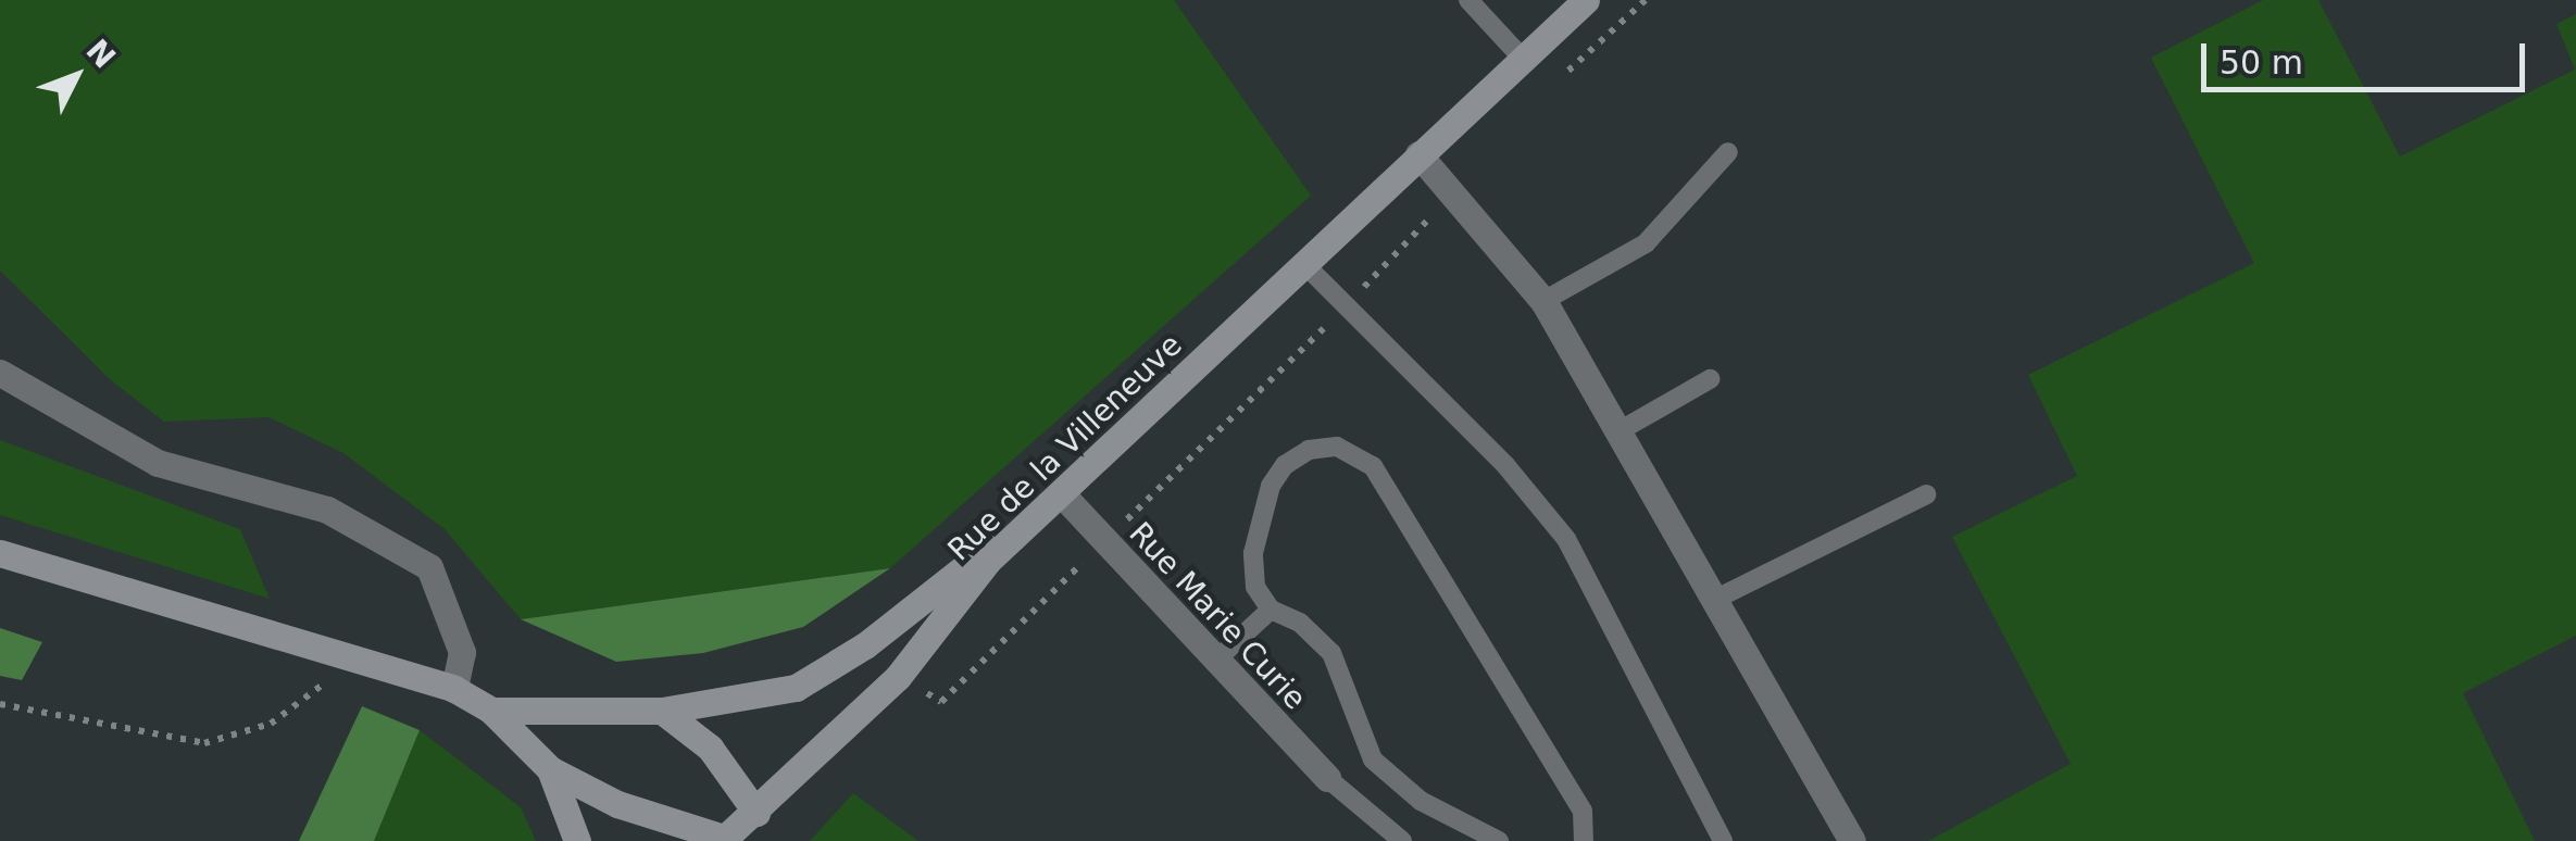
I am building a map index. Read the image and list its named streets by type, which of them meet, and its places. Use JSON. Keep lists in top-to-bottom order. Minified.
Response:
{"streets":{"main road":["Rue de la Villeneuve"],"street":["Rue Marie Curie"]},"crossings":[["Rue de la Villeneuve","Rue Marie Curie"]],"scale_bar":"50 m","north":"top right"}
